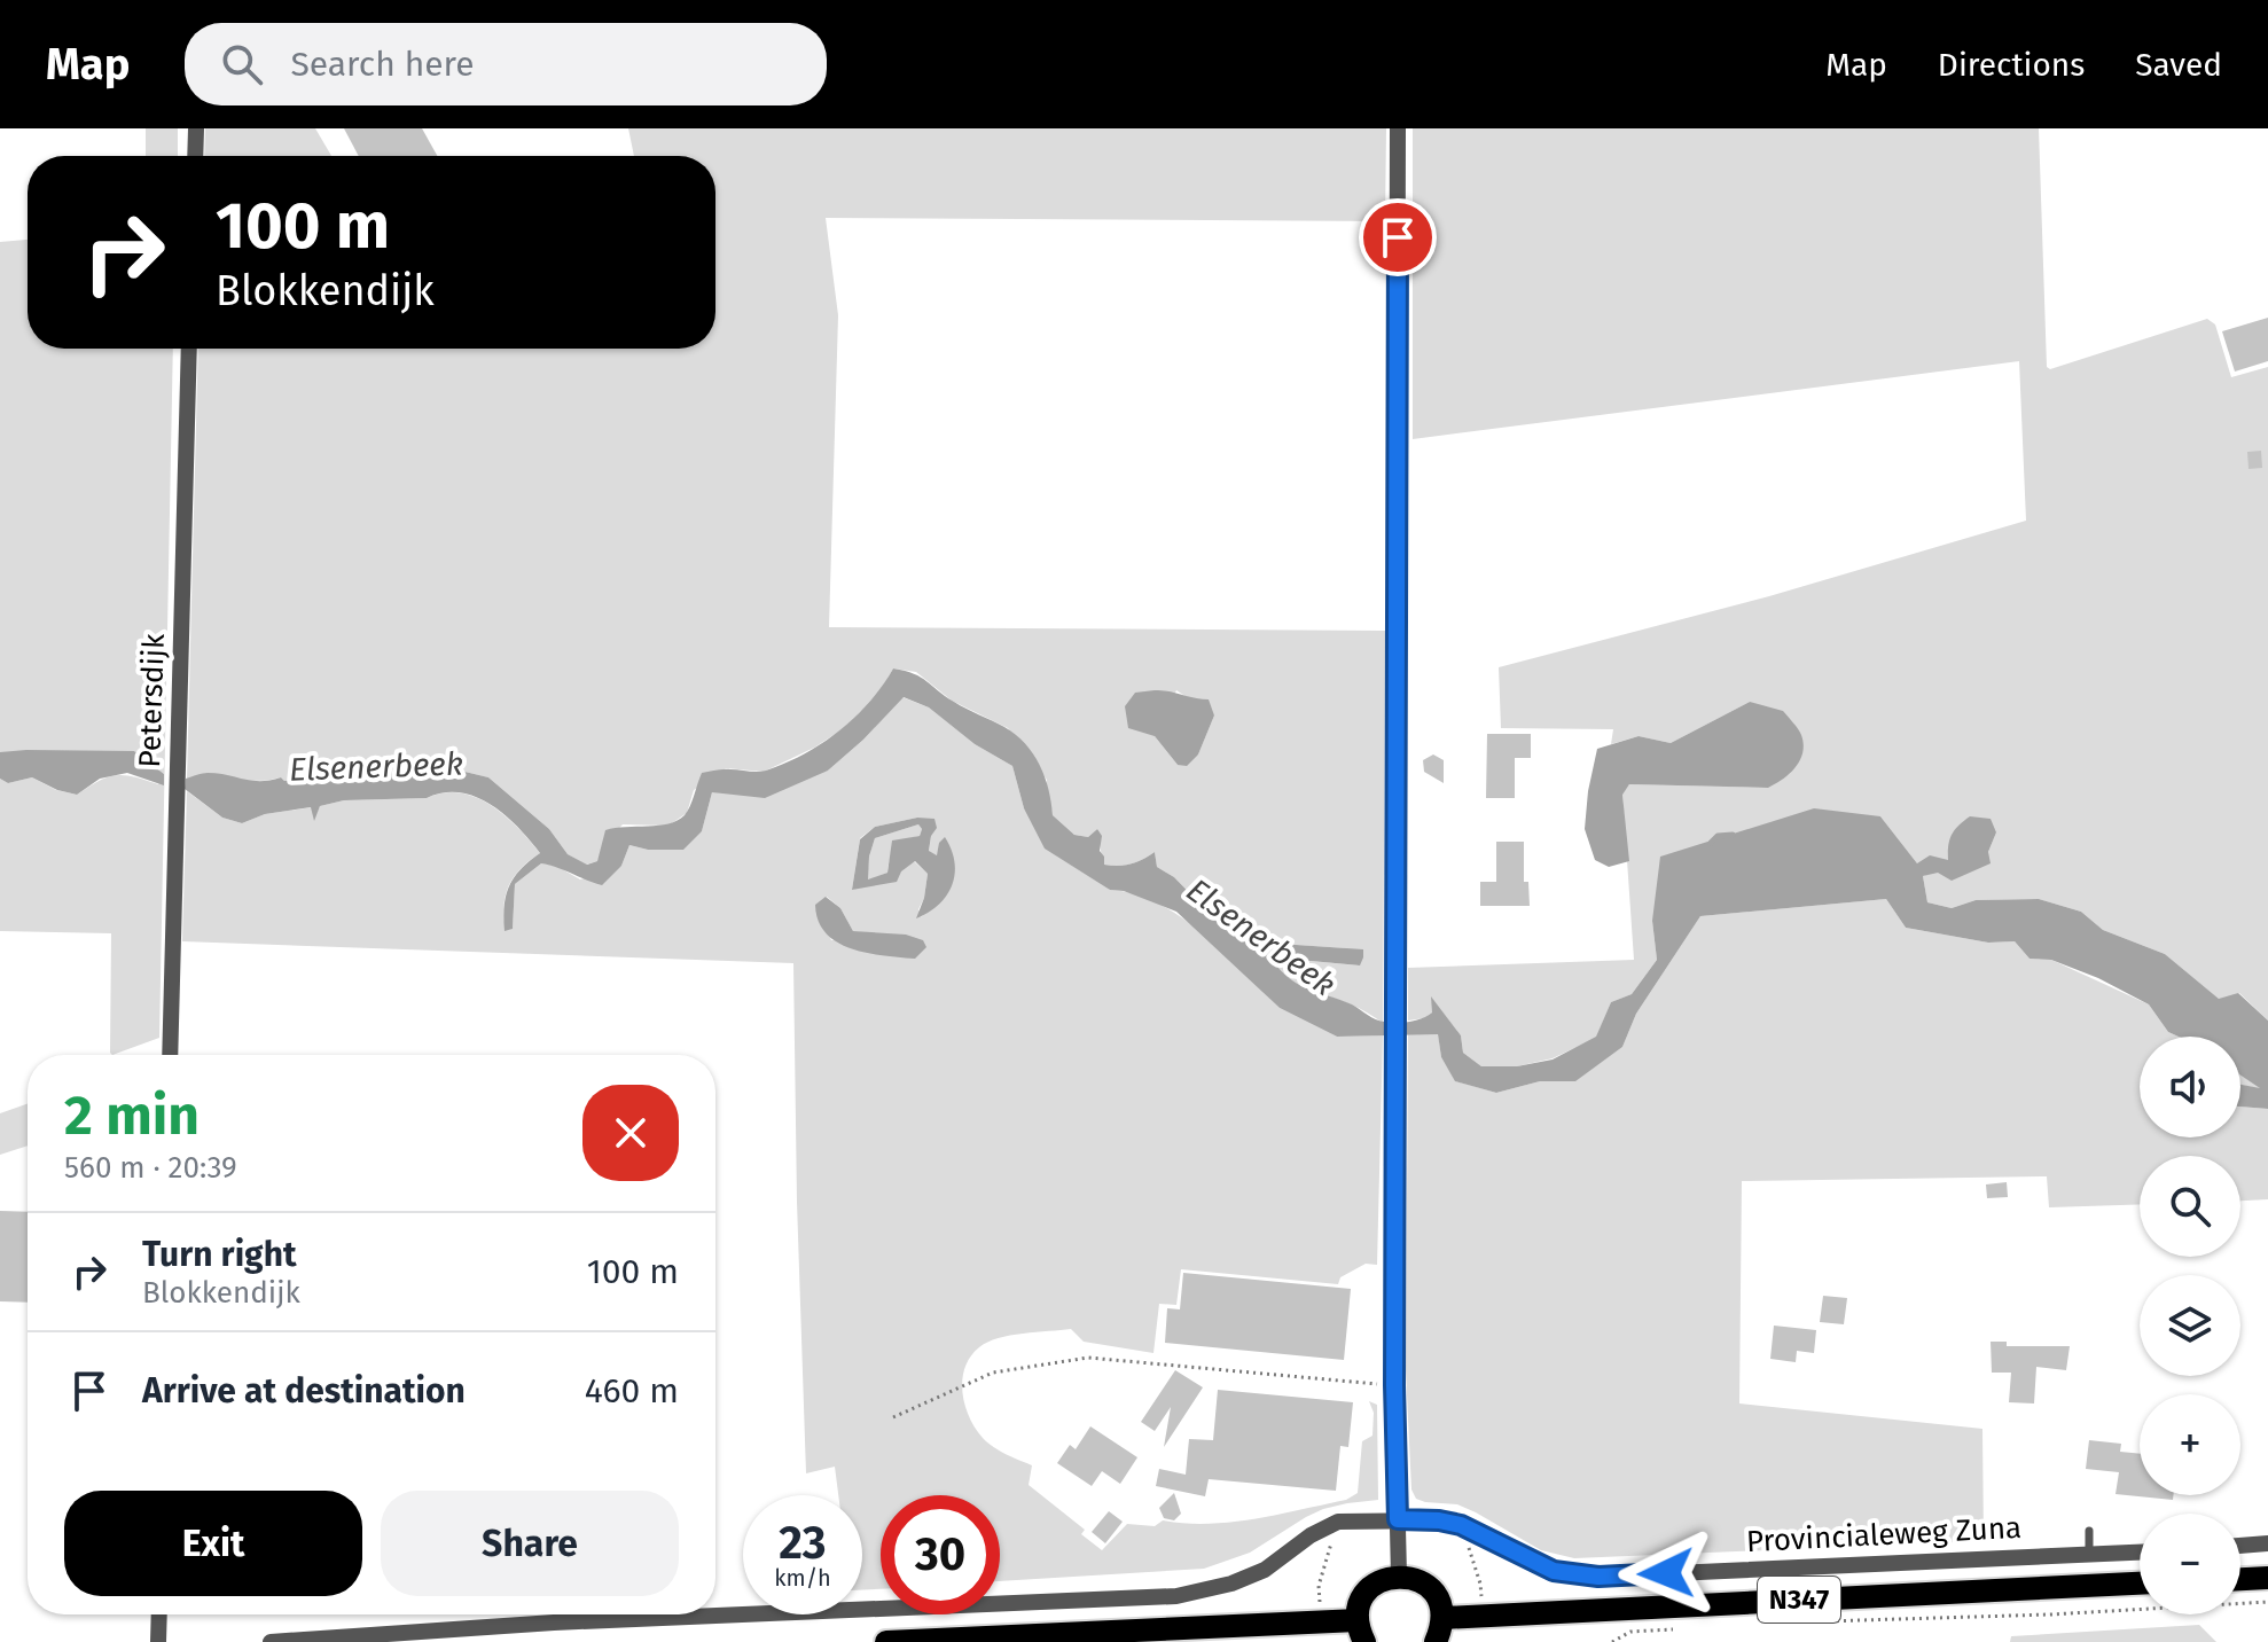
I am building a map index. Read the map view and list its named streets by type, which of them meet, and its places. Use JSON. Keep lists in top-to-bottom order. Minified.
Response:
{"streets":{"main road":["Provincialeweg Zuna","N347"],"street":["Petersdijk"]},"water":["Elsenerbeek"],"page":{"header":"Map","search":"Search here","nav":["Map","Directions","Saved"],"turn":["100 m","Blokkendijk"],"map_buttons":["+","−"],"heading":["2 min","560 m · 20:39"],"list":[{"name":"Turn right","note":"Blokkendijk","value":"100 m"},{"name":"Arrive at destination","value":"460 m"}],"buttons":["Exit","Share"],"speed":"23 km/h","limit":"30"}}
